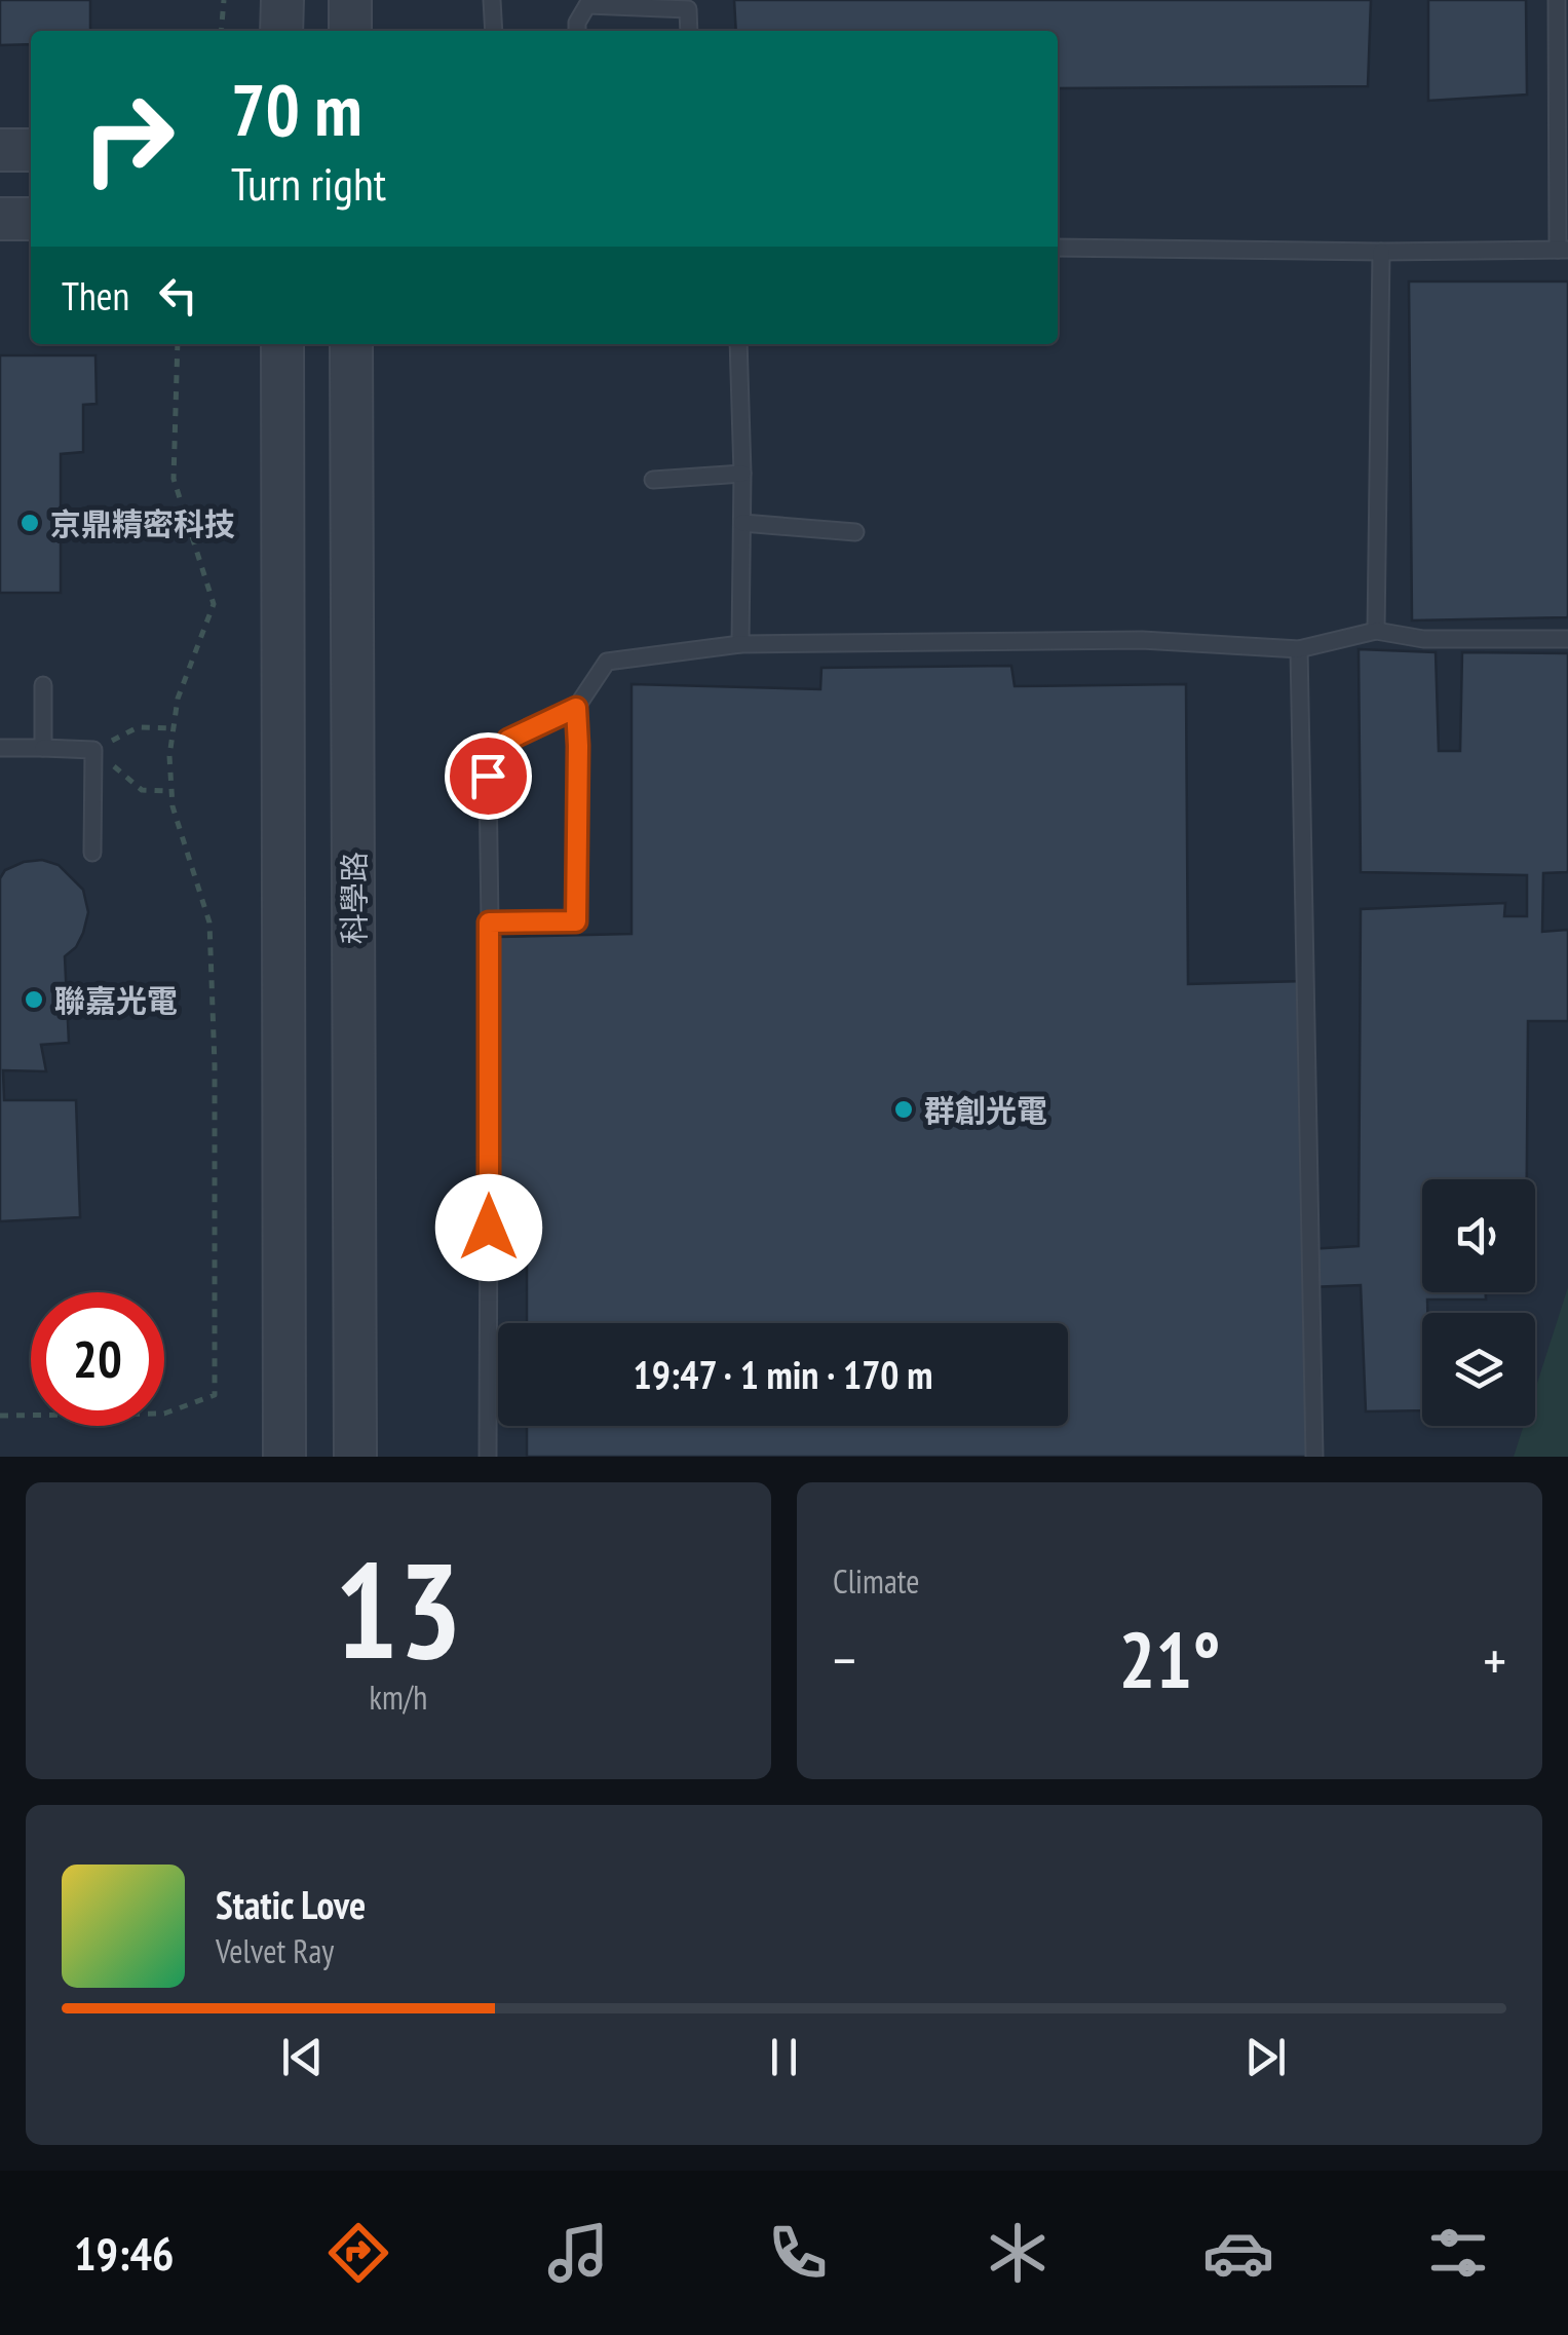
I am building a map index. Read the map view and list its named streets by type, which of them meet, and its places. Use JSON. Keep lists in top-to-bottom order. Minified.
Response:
{"streets":{"street":["科學路"]},"places":["京鼎精密科技","聯嘉光電","群創光電"],"page":{"turn":["70 m","Turn right"],"then":"Then","limit":"20","trip":"19:47 · 1 min · 170 m","tile":[["13","km/h"],"Climate"],"heat":["−","21°","+"],"song":["Static Love","Velvet Ray"],"tabs":"19:46"}}
